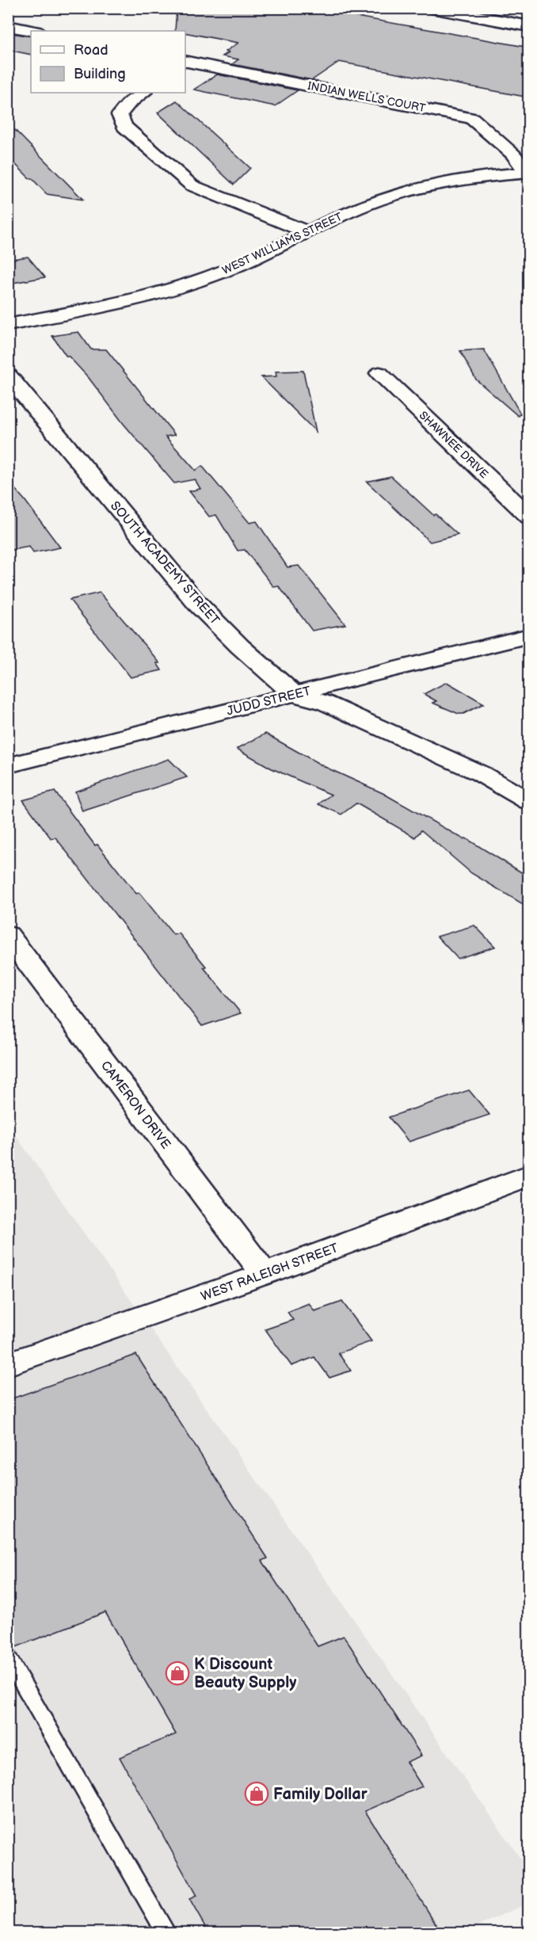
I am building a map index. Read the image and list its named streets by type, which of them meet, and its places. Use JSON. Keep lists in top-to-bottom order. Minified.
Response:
{"streets":{"street":["INDIAN WELLS COURT","WEST WILLIAMS STREET","SHAWNEE DRIVE","SOUTH ACADEMY STREET","JUDD STREET","CAMERON DRIVE","WEST RALEIGH STREET"]},"crossings":[["INDIAN WELLS COURT","WEST WILLIAMS STREET"],["SOUTH ACADEMY STREET","JUDD STREET"],["CAMERON DRIVE","WEST RALEIGH STREET"]],"places":{"shop":["K Discount Beauty Supply","Family Dollar"]},"legend":["Road","Building"]}
